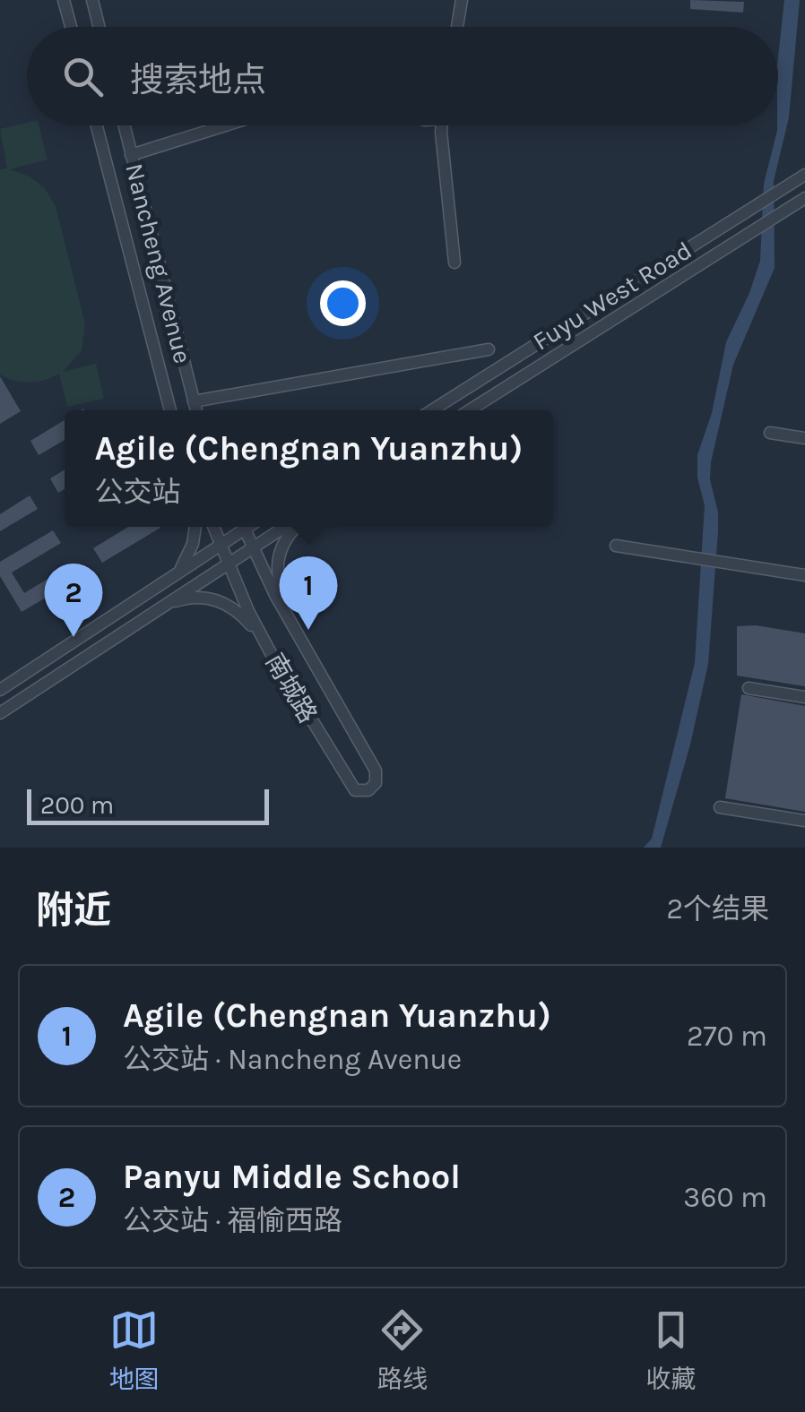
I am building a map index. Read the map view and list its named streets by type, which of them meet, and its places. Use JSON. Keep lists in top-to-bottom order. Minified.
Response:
{"streets":{"street":["Nancheng Avenue","Fuyu West Road","南城路"]},"scale_bar":"200 m","page":{"search":"搜索地点","popup":["Agile (Chengnan Yuanzhu)","公交站"],"pins":["1","2"],"scale":"200 m","heading":["附近","2个结果"],"list":[{"mark":"1","name":"Agile (Chengnan Yuanzhu)","note":"公交站 · Nancheng Avenue","value":"270 m"},{"mark":"2","name":"Panyu Middle School","note":"公交站 · 福愉西路","value":"360 m"}],"nav":["地图","路线","收藏"]}}
